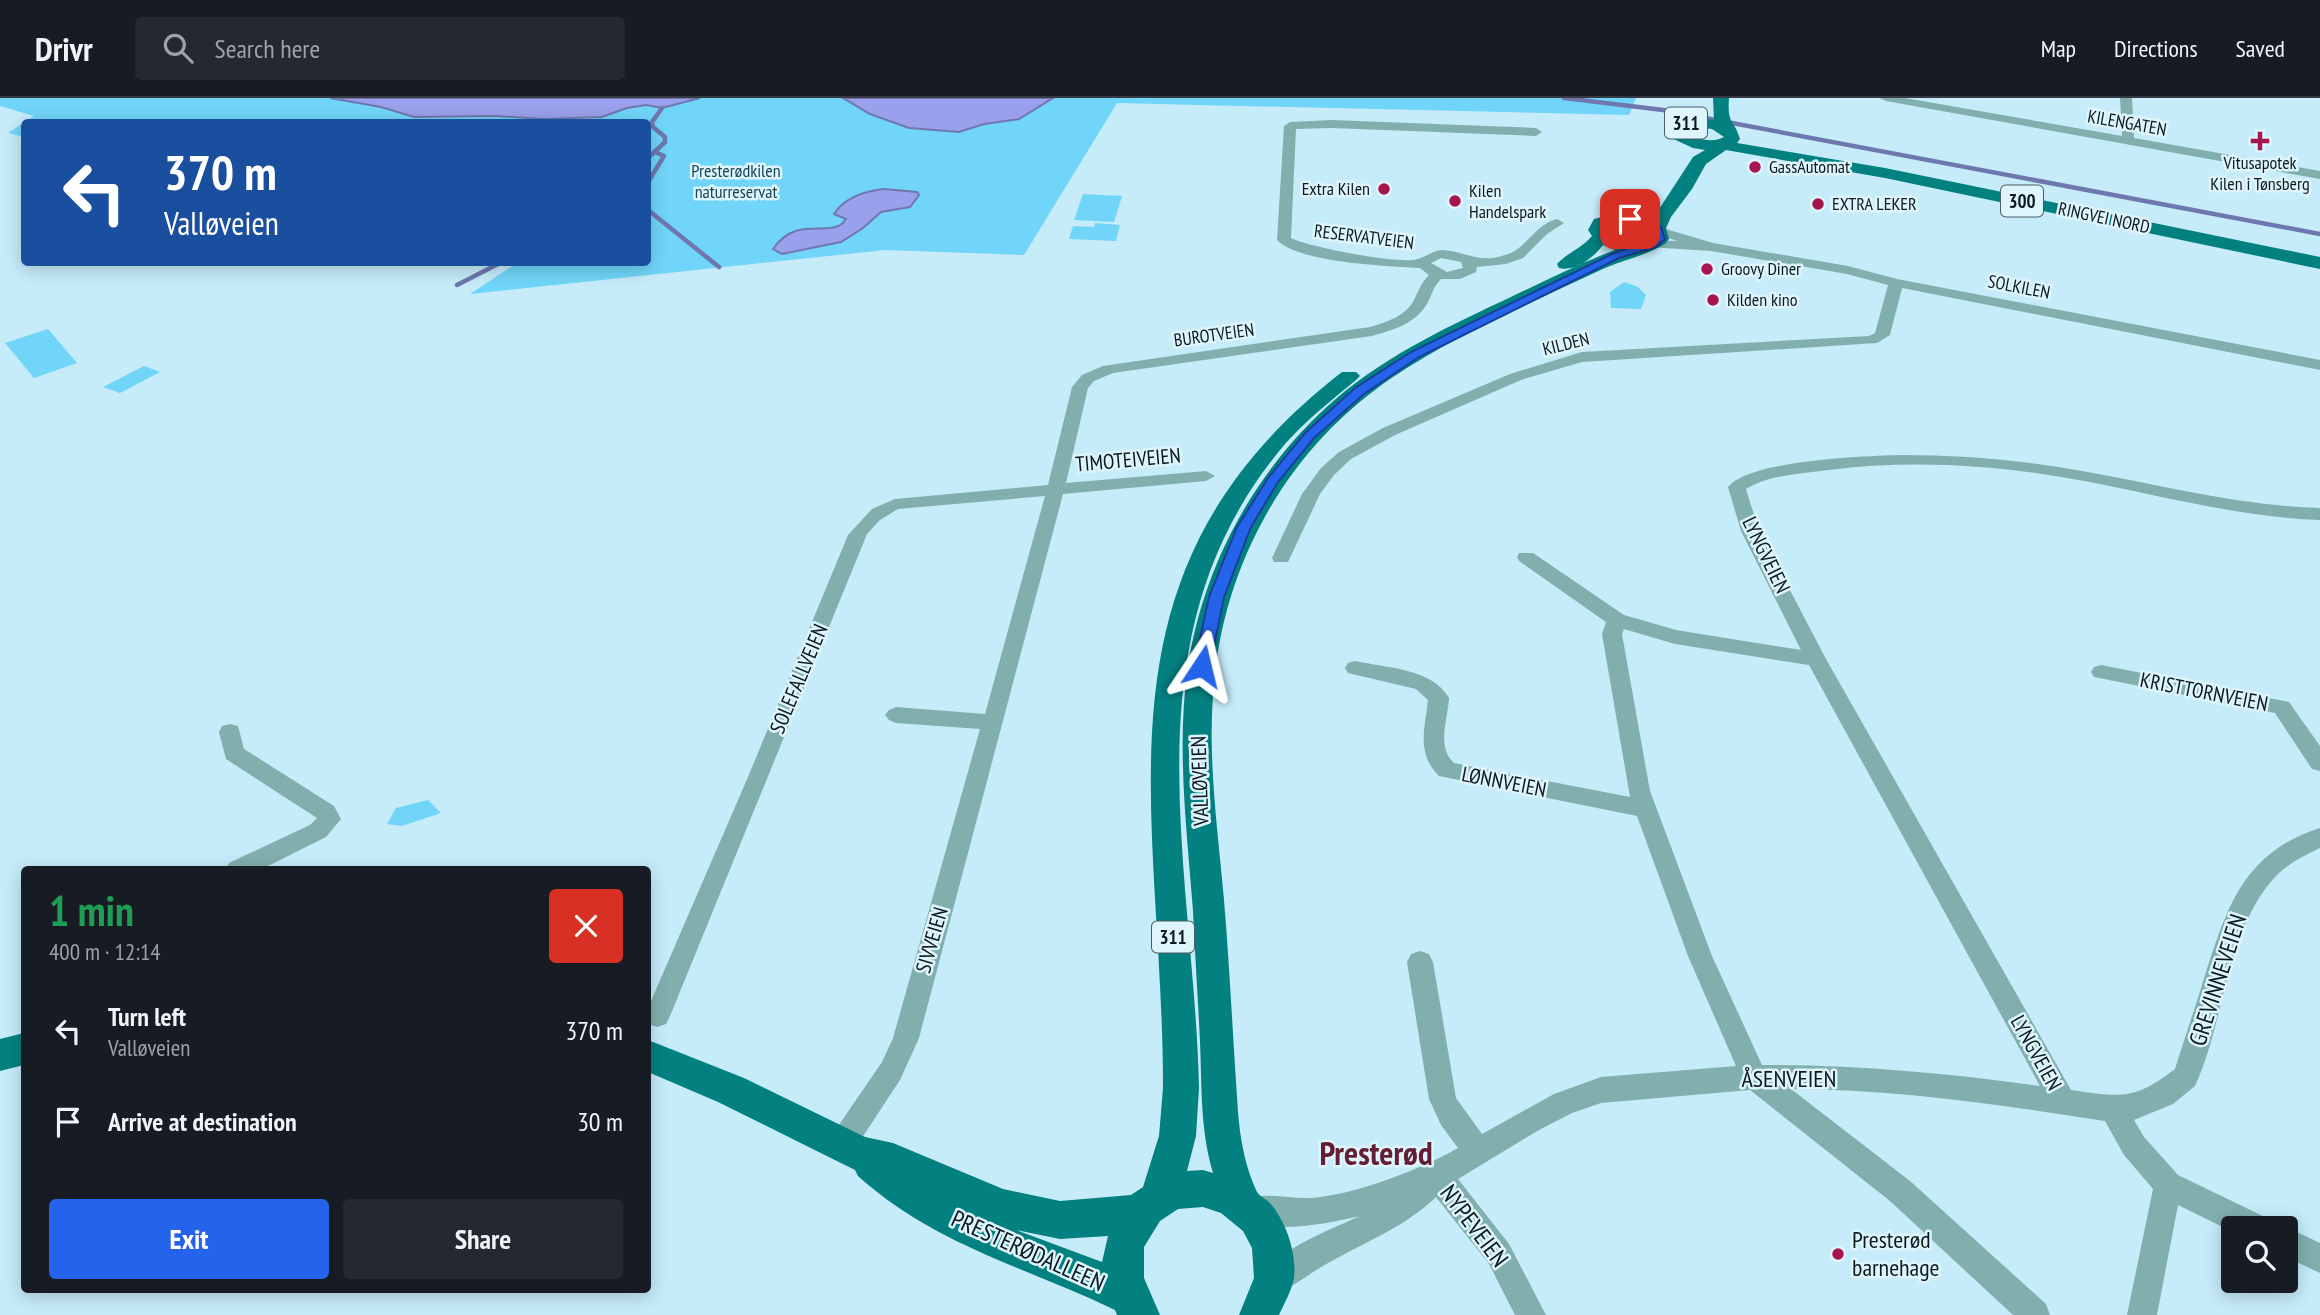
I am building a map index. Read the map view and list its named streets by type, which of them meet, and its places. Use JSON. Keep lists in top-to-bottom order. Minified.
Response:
{"streets":{"main road":["311","300","RINGVEI NORD","VALLØVEIEN","PRESTERØDALLEEN"],"street":["KILENGATEN","RESERVATVEIEN","SOLKILEN","BUROTVEIEN","KILDEN","TIMOTEIVEIEN","LYNGVEIEN","SOLEFALLVEIEN","KRISTTORNVEIEN","LØNNVEIEN","SIVVEIEN","GREVINNEVEIEN","ÅSENVEIEN","NYPEVEIEN"]},"crossings":[["311","RINGVEI NORD"],["311","SOLKILEN"],["311","VALLØVEIEN"],["311","ÅSENVEIEN"],["311","PRESTERØDALLEEN"],["RESERVATVEIEN","BUROTVEIEN"],["SOLKILEN","KILDEN"],["SOLKILEN","VALLØVEIEN"],["BUROTVEIEN","TIMOTEIVEIEN"],["BUROTVEIEN","SOLEFALLVEIEN"],["BUROTVEIEN","SIVVEIEN"],["TIMOTEIVEIEN","SOLEFALLVEIEN"],["TIMOTEIVEIEN","SIVVEIEN"],["LYNGVEIEN","ÅSENVEIEN"],["SOLEFALLVEIEN","SIVVEIEN"],["VALLØVEIEN","ÅSENVEIEN"],["VALLØVEIEN","PRESTERØDALLEEN"],["SIVVEIEN","PRESTERØDALLEEN"],["GREVINNEVEIEN","ÅSENVEIEN"],["ÅSENVEIEN","NYPEVEIEN"],["ÅSENVEIEN","PRESTERØDALLEEN"]],"districts":["Presterød"],"parks":["Presterødkilen naturreservat"],"places":{"health":["Vitusapotek Kilen i Tønsberg"],"other":["GassAutomat","Extra Kilen","Kilen Handelspark","EXTRA LEKER","Groovy Diner","Kilden kino","Presterød barnehage"]},"page":{"header":"Drivr","search":"Search here","nav":["Map","Directions","Saved"],"turn":["370 m","Valløveien"],"heading":["1 min","400 m · 12:14"],"list":[{"name":"Turn left","note":"Valløveien","value":"370 m"},{"name":"Arrive at destination","value":"30 m"}],"buttons":["Exit","Share"]}}
